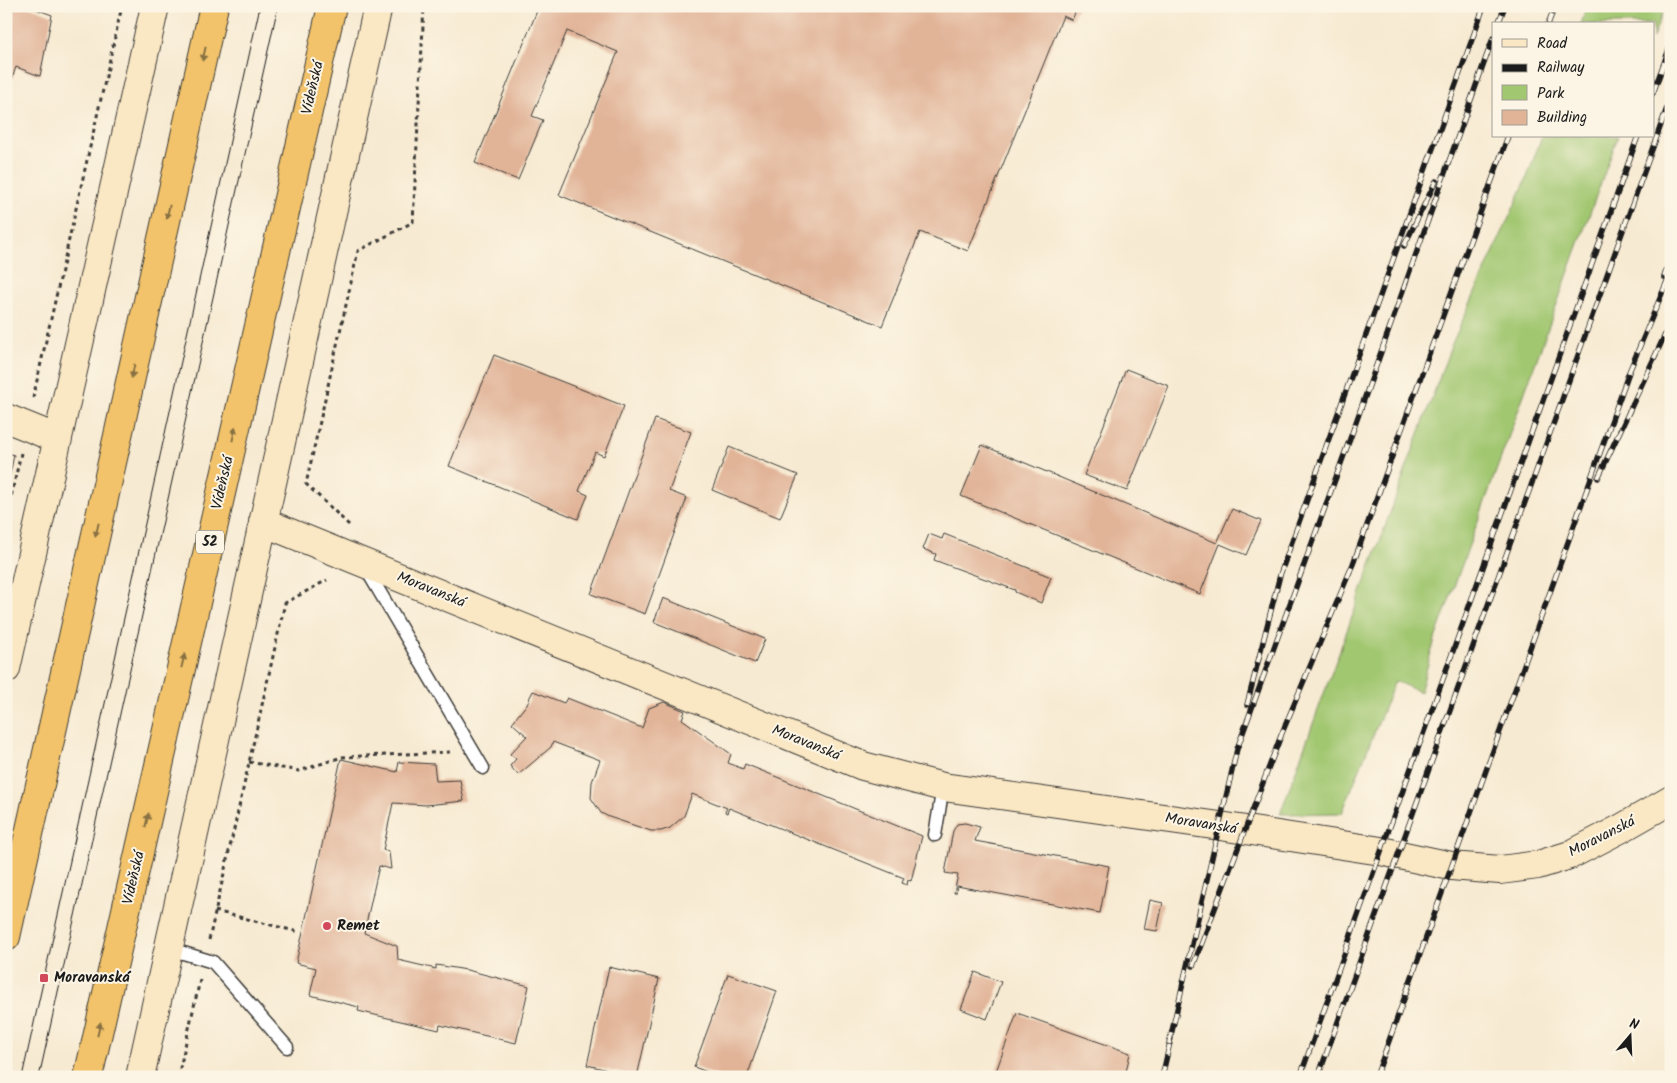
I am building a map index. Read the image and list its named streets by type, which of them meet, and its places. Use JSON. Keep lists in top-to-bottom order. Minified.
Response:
{"streets":{"highway":["Vídeňská","52"],"street":["Moravanská"]},"places":{"other":["Remet"],"transit":["Moravanská"]},"legend":["Road","Railway","Park","Building"],"north":"top"}
